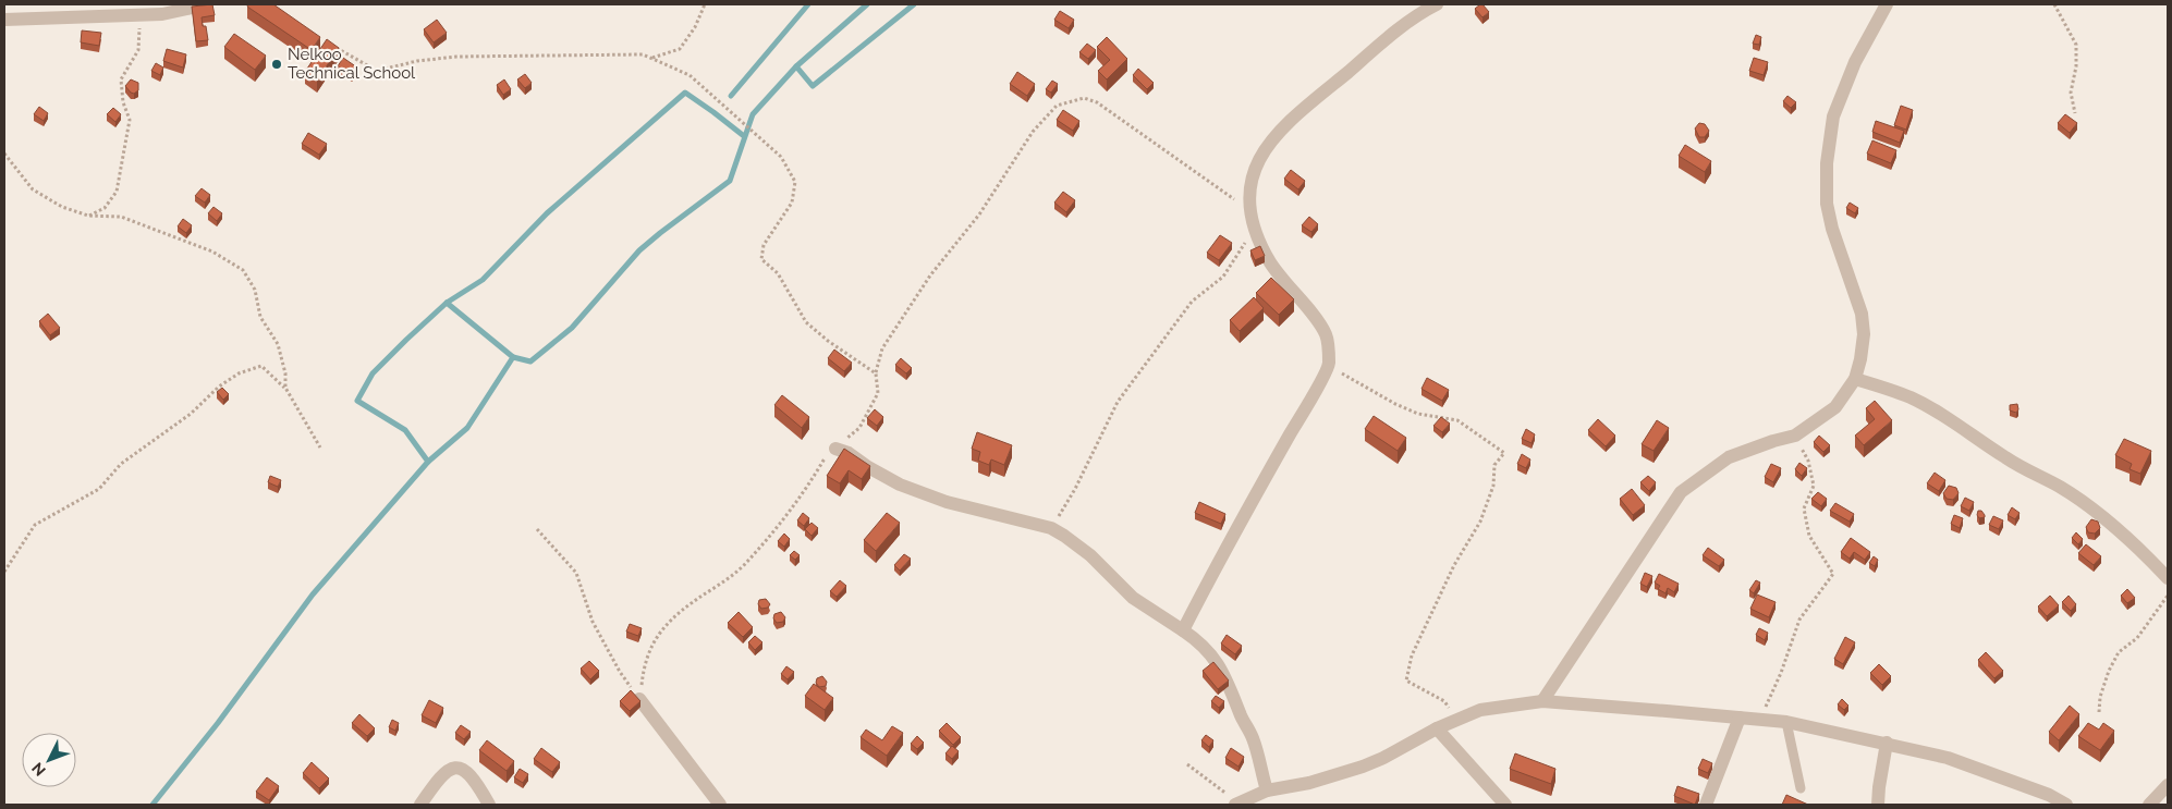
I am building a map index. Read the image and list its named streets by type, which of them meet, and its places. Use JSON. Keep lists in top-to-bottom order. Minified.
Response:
{"places":["Nelkoo Technical School"],"north":"bottom left"}
